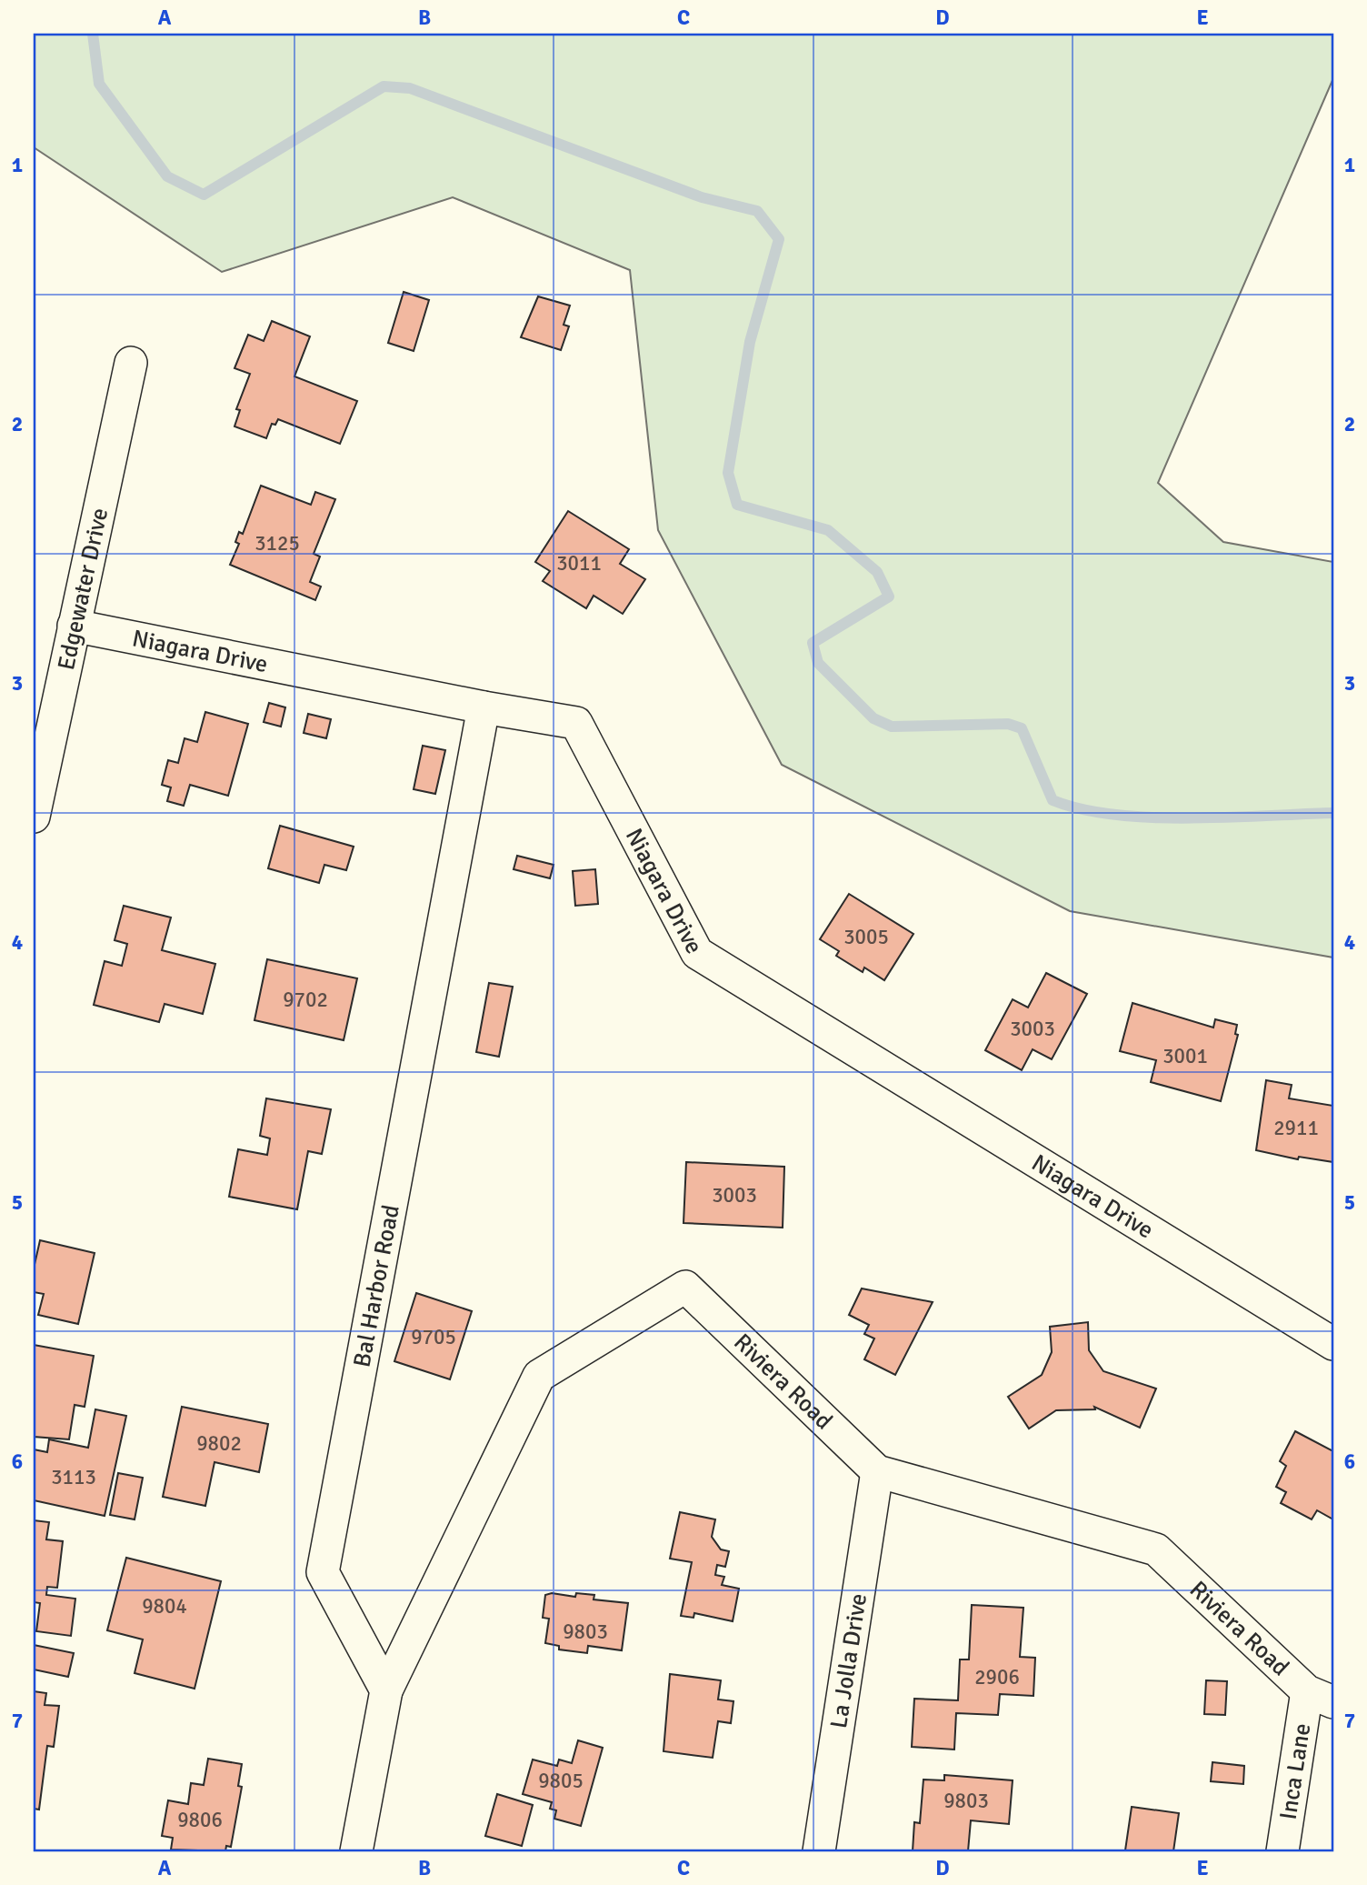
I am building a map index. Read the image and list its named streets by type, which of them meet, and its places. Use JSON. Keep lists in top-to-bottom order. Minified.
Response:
{"streets":{"street":["Edgewater Drive","Niagara Drive","Bal Harbor Road","Riviera Road","La Jolla Drive","Inca Lane"]},"crossings":[["Edgewater Drive","Niagara Drive"],["Niagara Drive","Bal Harbor Road"],["Bal Harbor Road","Riviera Road"],["Riviera Road","La Jolla Drive"],["Riviera Road","Inca Lane"]],"house_numbers":["3125","3011","3005","9702","3003","3001","2911","3003","9705","9802","3113","9804","9803","2906","9805","9803","9806"],"grid":{"columns":["A","B","C","D","E"],"rows":["1","2","3","4","5","6","7"]}}
